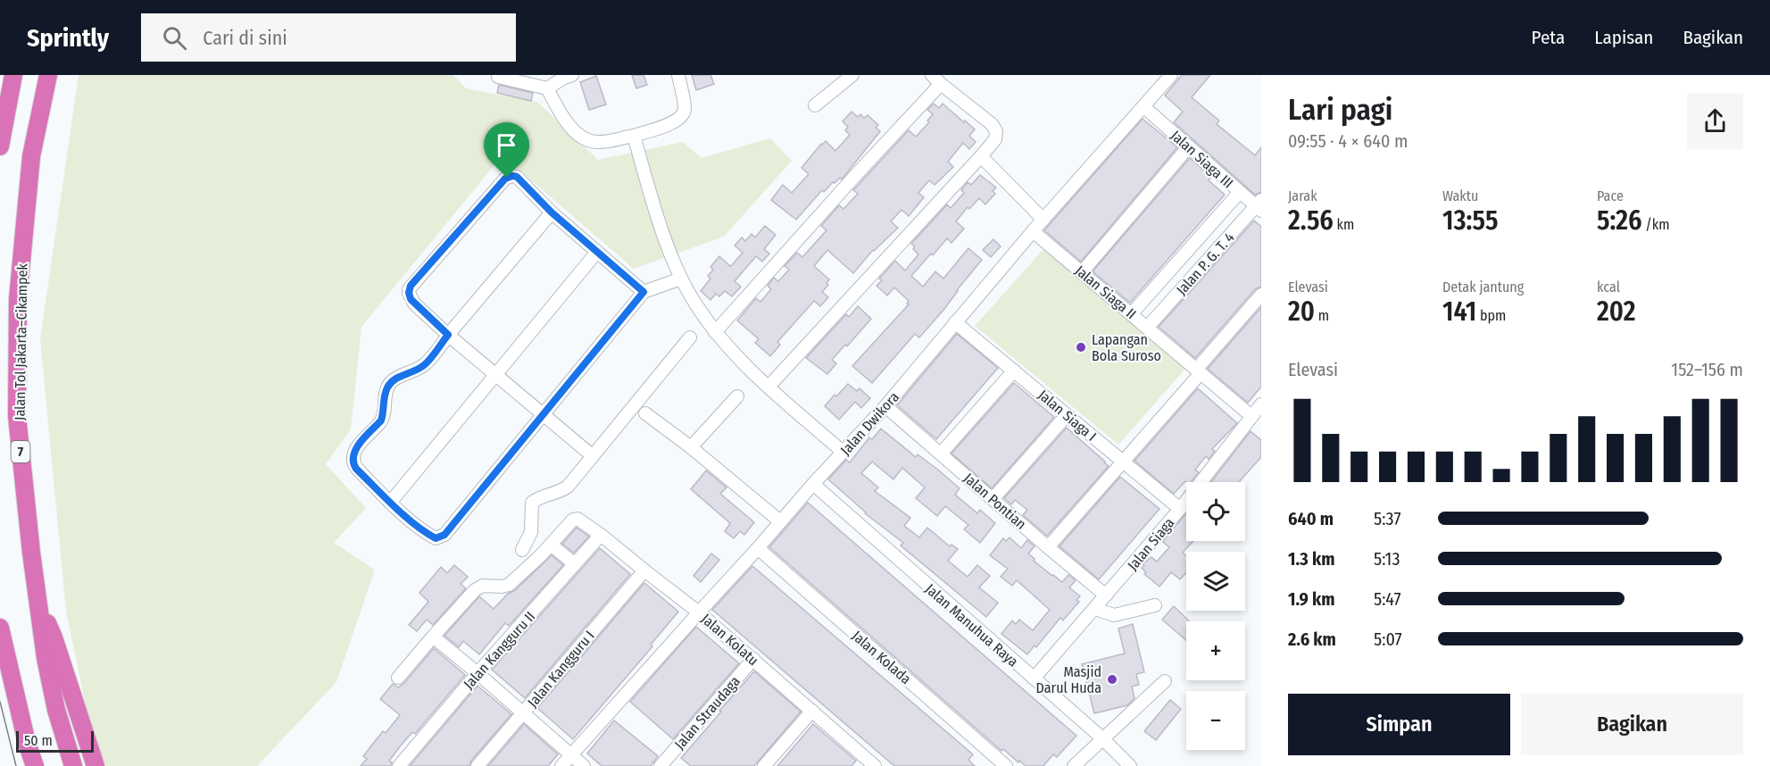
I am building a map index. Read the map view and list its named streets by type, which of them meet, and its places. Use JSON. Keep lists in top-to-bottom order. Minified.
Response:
{"streets":{"highway":["Jalan Tol Jakarta–Cikampek","7"],"street":["Jalan Siaga III","Jalan P. G. T. 4","Jalan Siaga II","Jalan Siaga I","Jalan Dwikora","Jalan Pontian","Jalan Siaga","Jalan Manuhua Raya","Jalan Kolatu","Jalan Kangguru II","Jalan Kolada","Jalan Kangguru I","Jalan Straudaga"]},"crossings":[["Jalan Siaga III","Jalan P. G. T. 4"],["Jalan Siaga III","Jalan Dwikora"],["Jalan P. G. T. 4","Jalan Siaga II"],["Jalan Siaga II","Jalan Dwikora"],["Jalan Siaga II","Jalan Siaga"],["Jalan Siaga I","Jalan Dwikora"],["Jalan Siaga I","Jalan Siaga"],["Jalan Dwikora","Jalan Pontian"],["Jalan Dwikora","Jalan Manuhua Raya"],["Jalan Dwikora","Jalan Kolatu"],["Jalan Dwikora","Jalan Kolada"],["Jalan Pontian","Jalan Siaga"],["Jalan Siaga","Jalan Manuhua Raya"],["Jalan Kolatu","Jalan Kangguru II"],["Jalan Kolatu","Jalan Kangguru I"],["Jalan Kolatu","Jalan Straudaga"]],"places":["Lapangan Bola Suroso","Masjid Darul Huda"],"scale_bar":"50 m","page":{"header":"Sprintly","search":"Cari di sini","nav":["Peta","Lapisan","Bagikan"],"heading":["Lari pagi","09:55 · 4 × 640 m"],"stats":[["Jarak","2.56 km"],["Waktu","13:55"],["Pace","5:26 /km"],["Elevasi","20 m"],["Detak jantung","141 bpm"],["kcal","202"]],"chart":["Elevasi","152–156 m"],"map_buttons":["+","−"],"list":[{"name":"640 m","note":"5:37"},{"name":"1.3 km","note":"5:13"},{"name":"1.9 km","note":"5:47"},{"name":"2.6 km","note":"5:07"}],"buttons":["Simpan","Bagikan"],"scale":"50 m"}}
